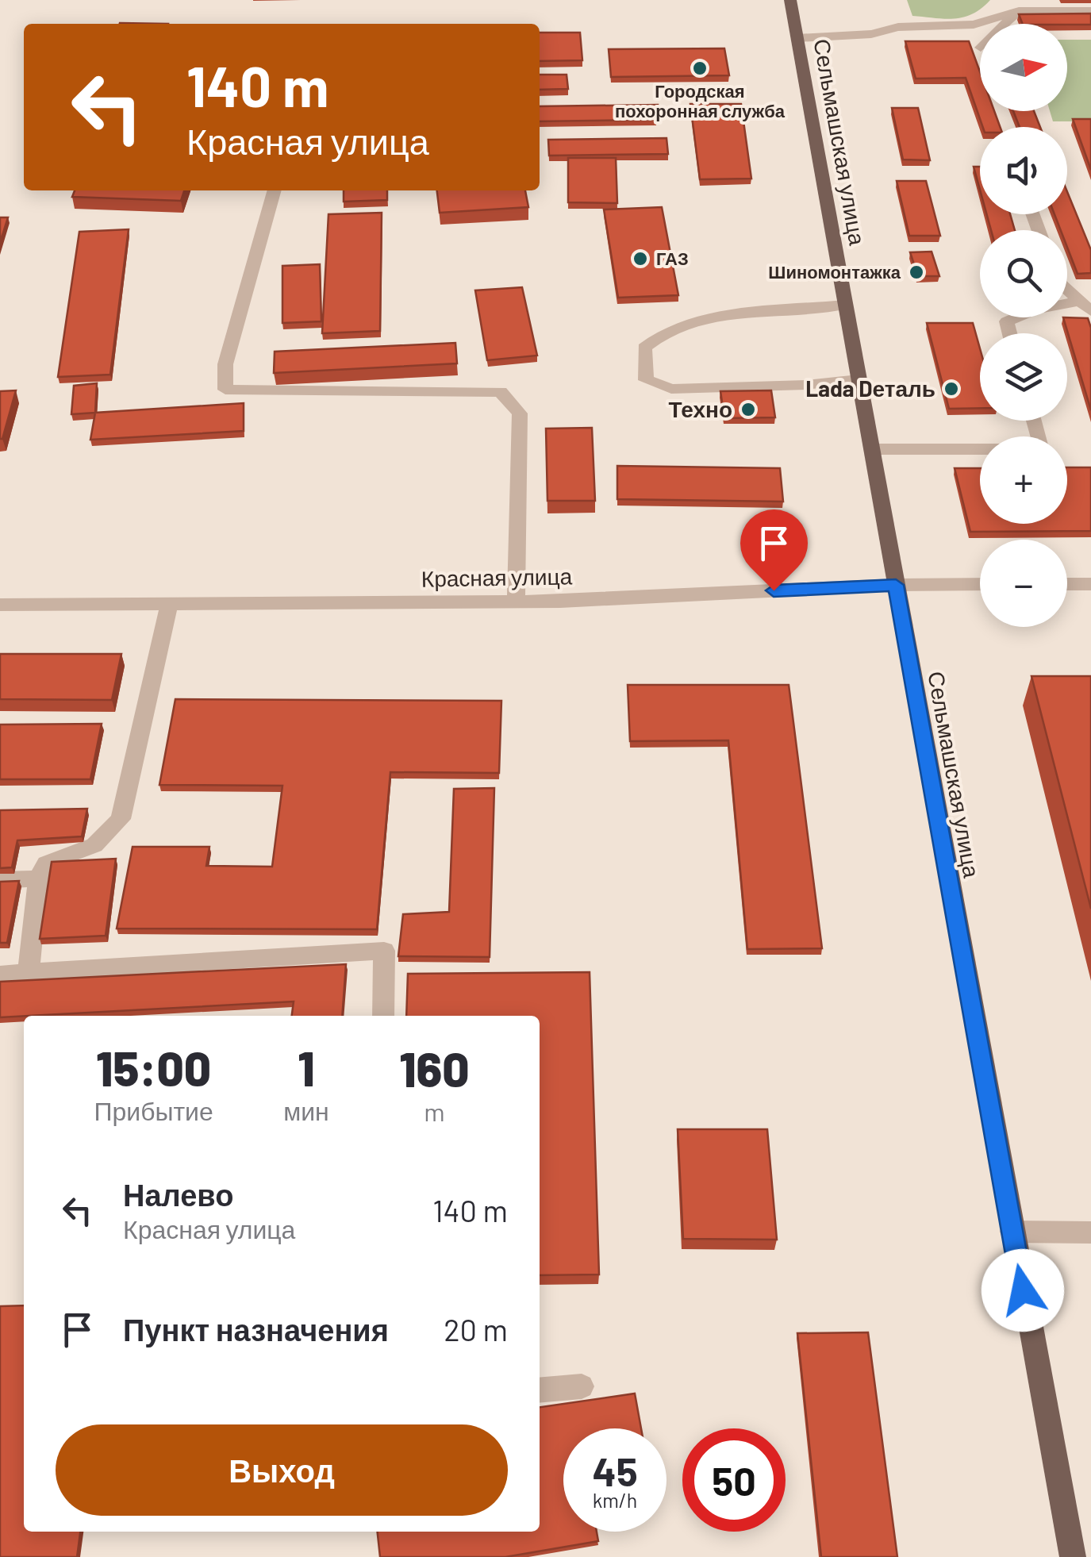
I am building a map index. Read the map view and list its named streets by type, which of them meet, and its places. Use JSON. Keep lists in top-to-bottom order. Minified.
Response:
{"streets":{"main road":["Сельмашская улица"],"street":["Красная улица"]},"crossings":[["Сельмашская улица","Красная улица"]],"places":["Городская похоронная служба","ГАЗ","Шиномонтажка","Lada Dеталь","Техно"],"north":"right","page":{"map_buttons":["+","−"],"turn":["140 m","Красная улица"],"eta":["15:00","Прибытие","1","мин","160","m"],"list":[{"name":"Налево","note":"Красная улица","value":"140 m"},{"name":"Пункт назначения","value":"20 m"}],"buttons":"Выход","speed":"45 km/h","limit":"50"}}
